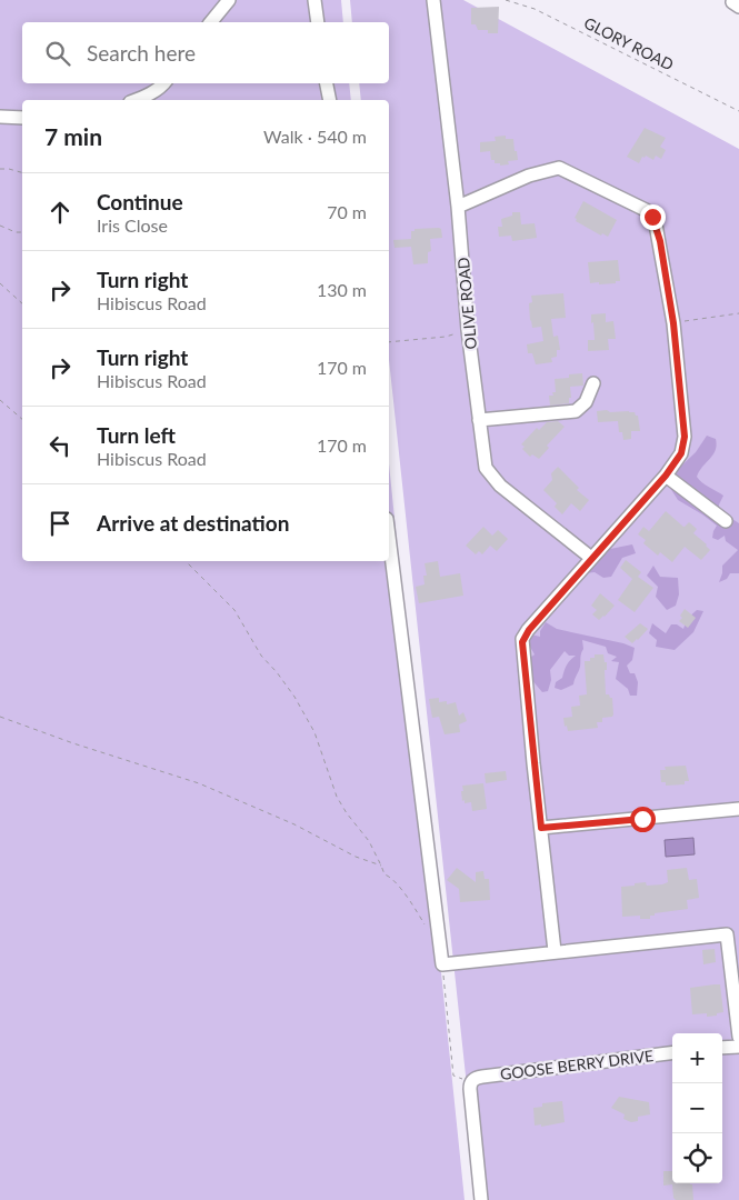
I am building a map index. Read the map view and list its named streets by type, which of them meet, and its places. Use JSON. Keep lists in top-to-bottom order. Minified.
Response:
{"streets":{"street":["OLIVE ROAD","GOOSE BERRY DRIVE"],"path":["GLORY ROAD"]},"page":{"search":"Search here","heading":["7 min","Walk · 540 m"],"list":[["Continue","Iris Close","70 m"],["Turn right","Hibiscus Road","130 m"],["Turn right","Hibiscus Road","170 m"],["Turn left","Hibiscus Road","170 m"],"Arrive at destination"],"map_buttons":["+","−"]}}
